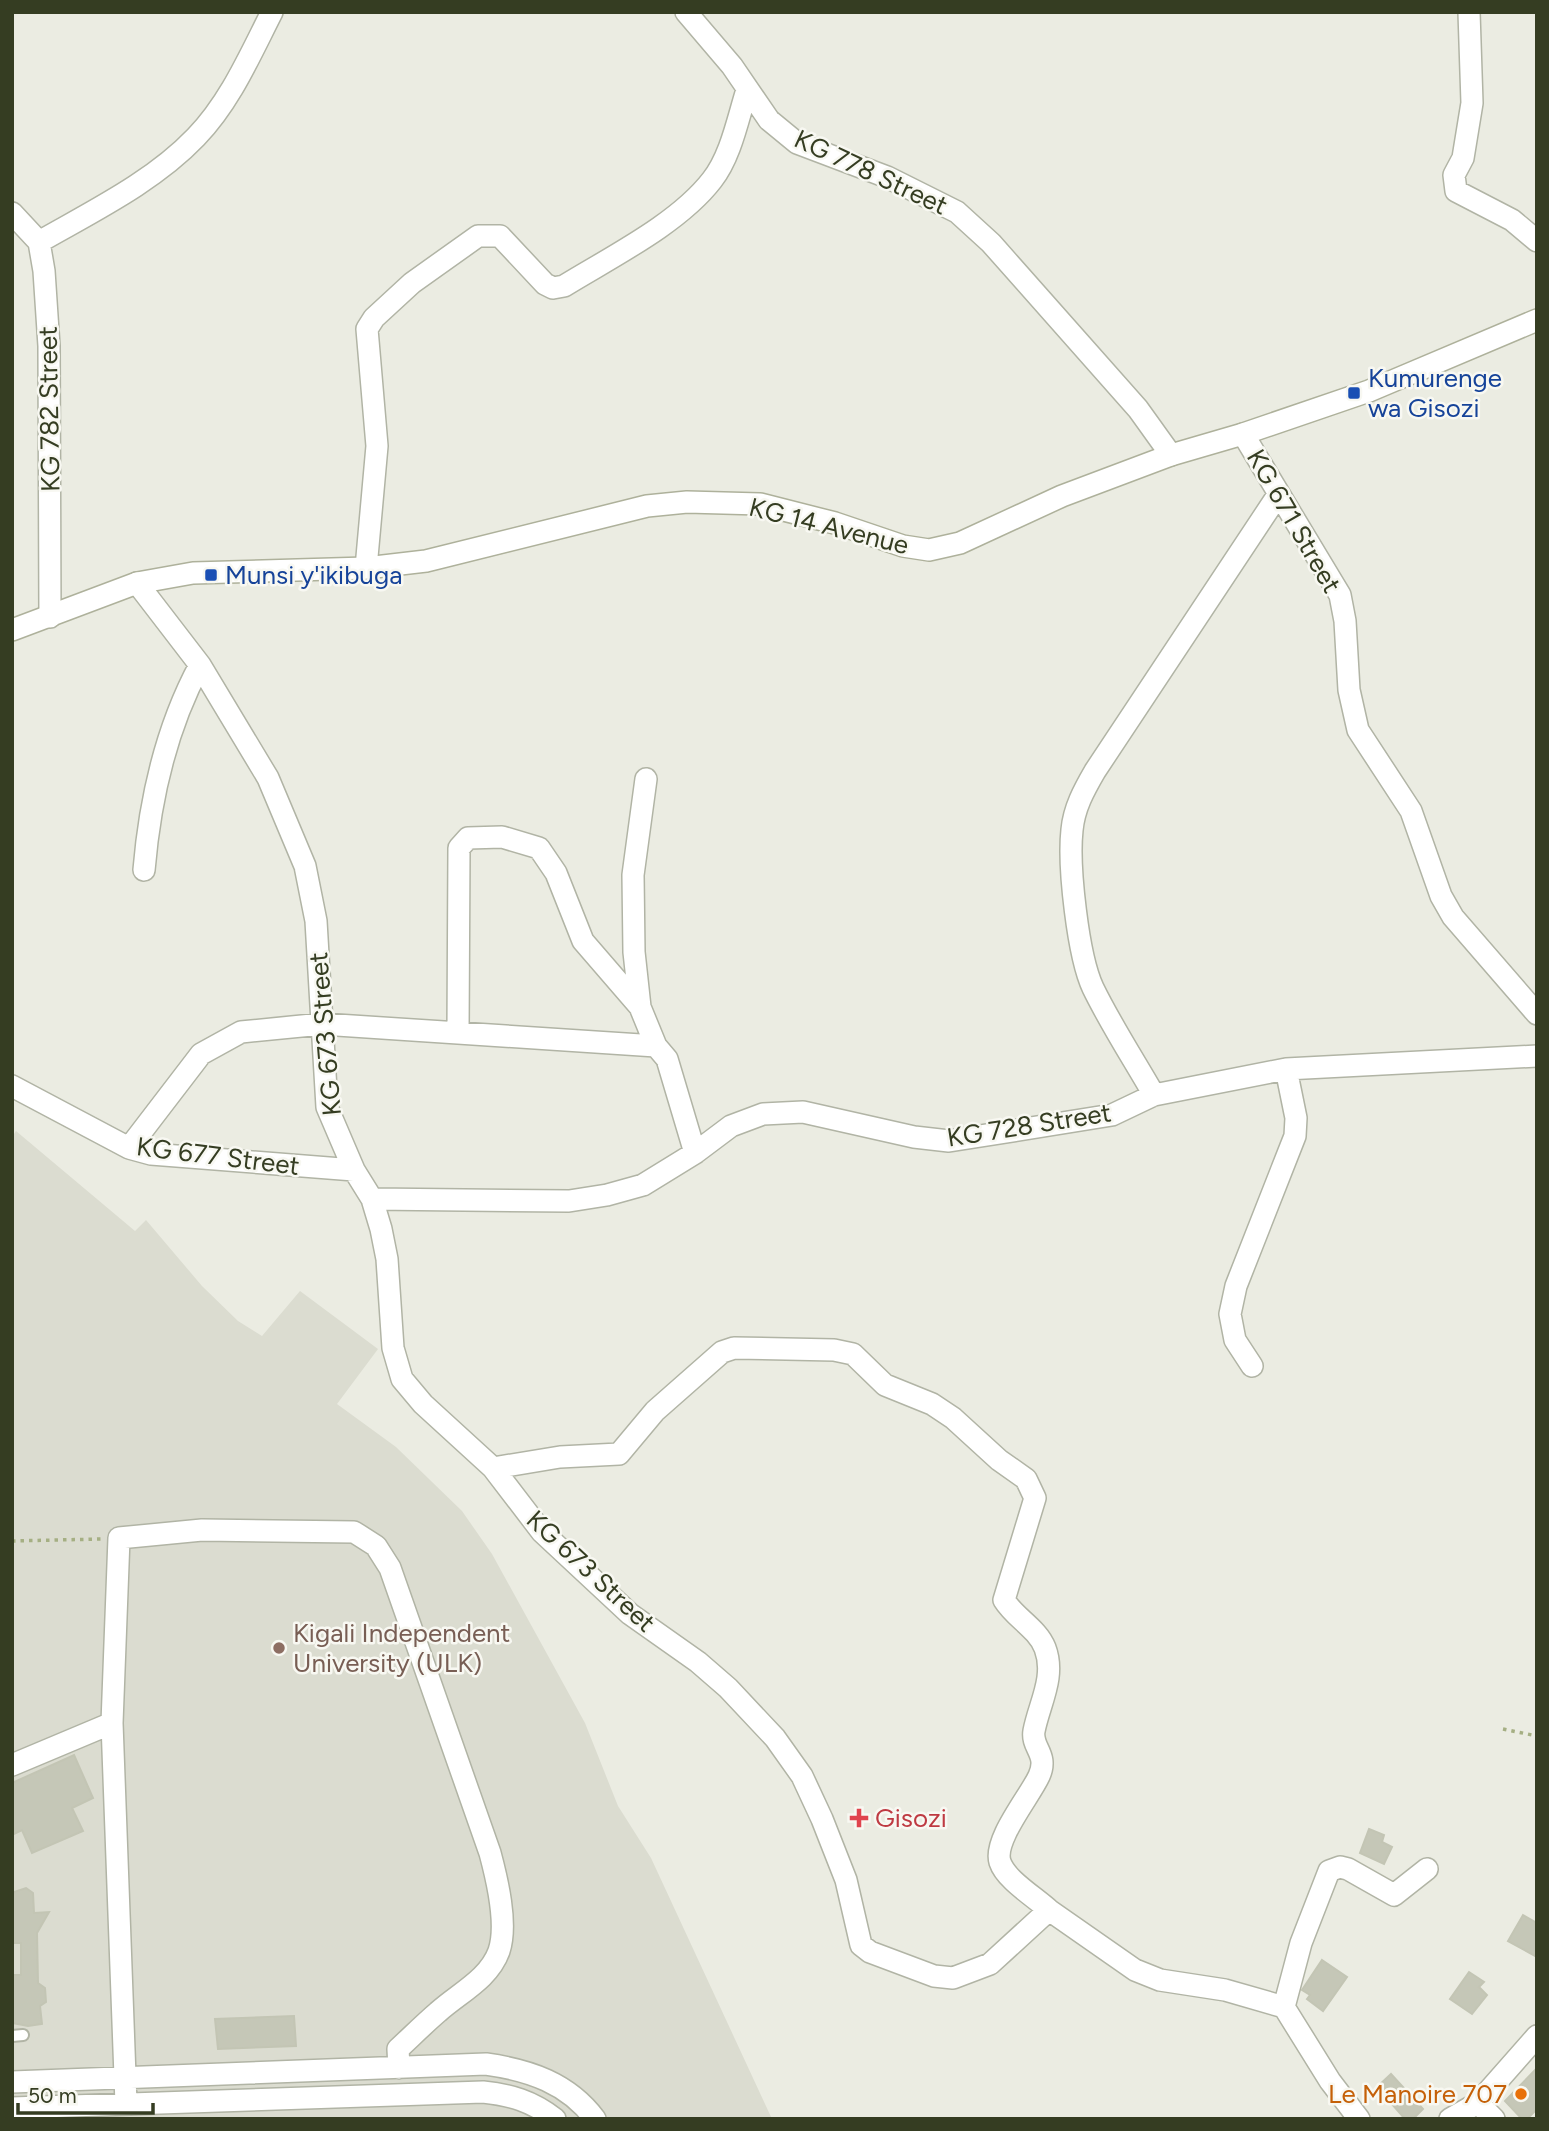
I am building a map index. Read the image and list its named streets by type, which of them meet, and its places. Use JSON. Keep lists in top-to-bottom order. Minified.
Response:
{"streets":{"street":["KG 778 Street","KG 782 Street","KG 671 Street","KG 14 Avenue","KG 673 Street","KG 728 Street","KG 677 Street"]},"crossings":[["KG 778 Street","KG 14 Avenue"],["KG 782 Street","KG 14 Avenue"],["KG 671 Street","KG 14 Avenue"],["KG 14 Avenue","KG 673 Street"],["KG 673 Street","KG 728 Street"],["KG 673 Street","KG 677 Street"]],"places":{"transit":["Kumurenge wa Gisozi","Munsi y'ikibuga"],"other":["Kigali Independent University (ULK)","Le Manoire 707"],"health":["Gisozi"]},"scale_bar":"50 m"}
